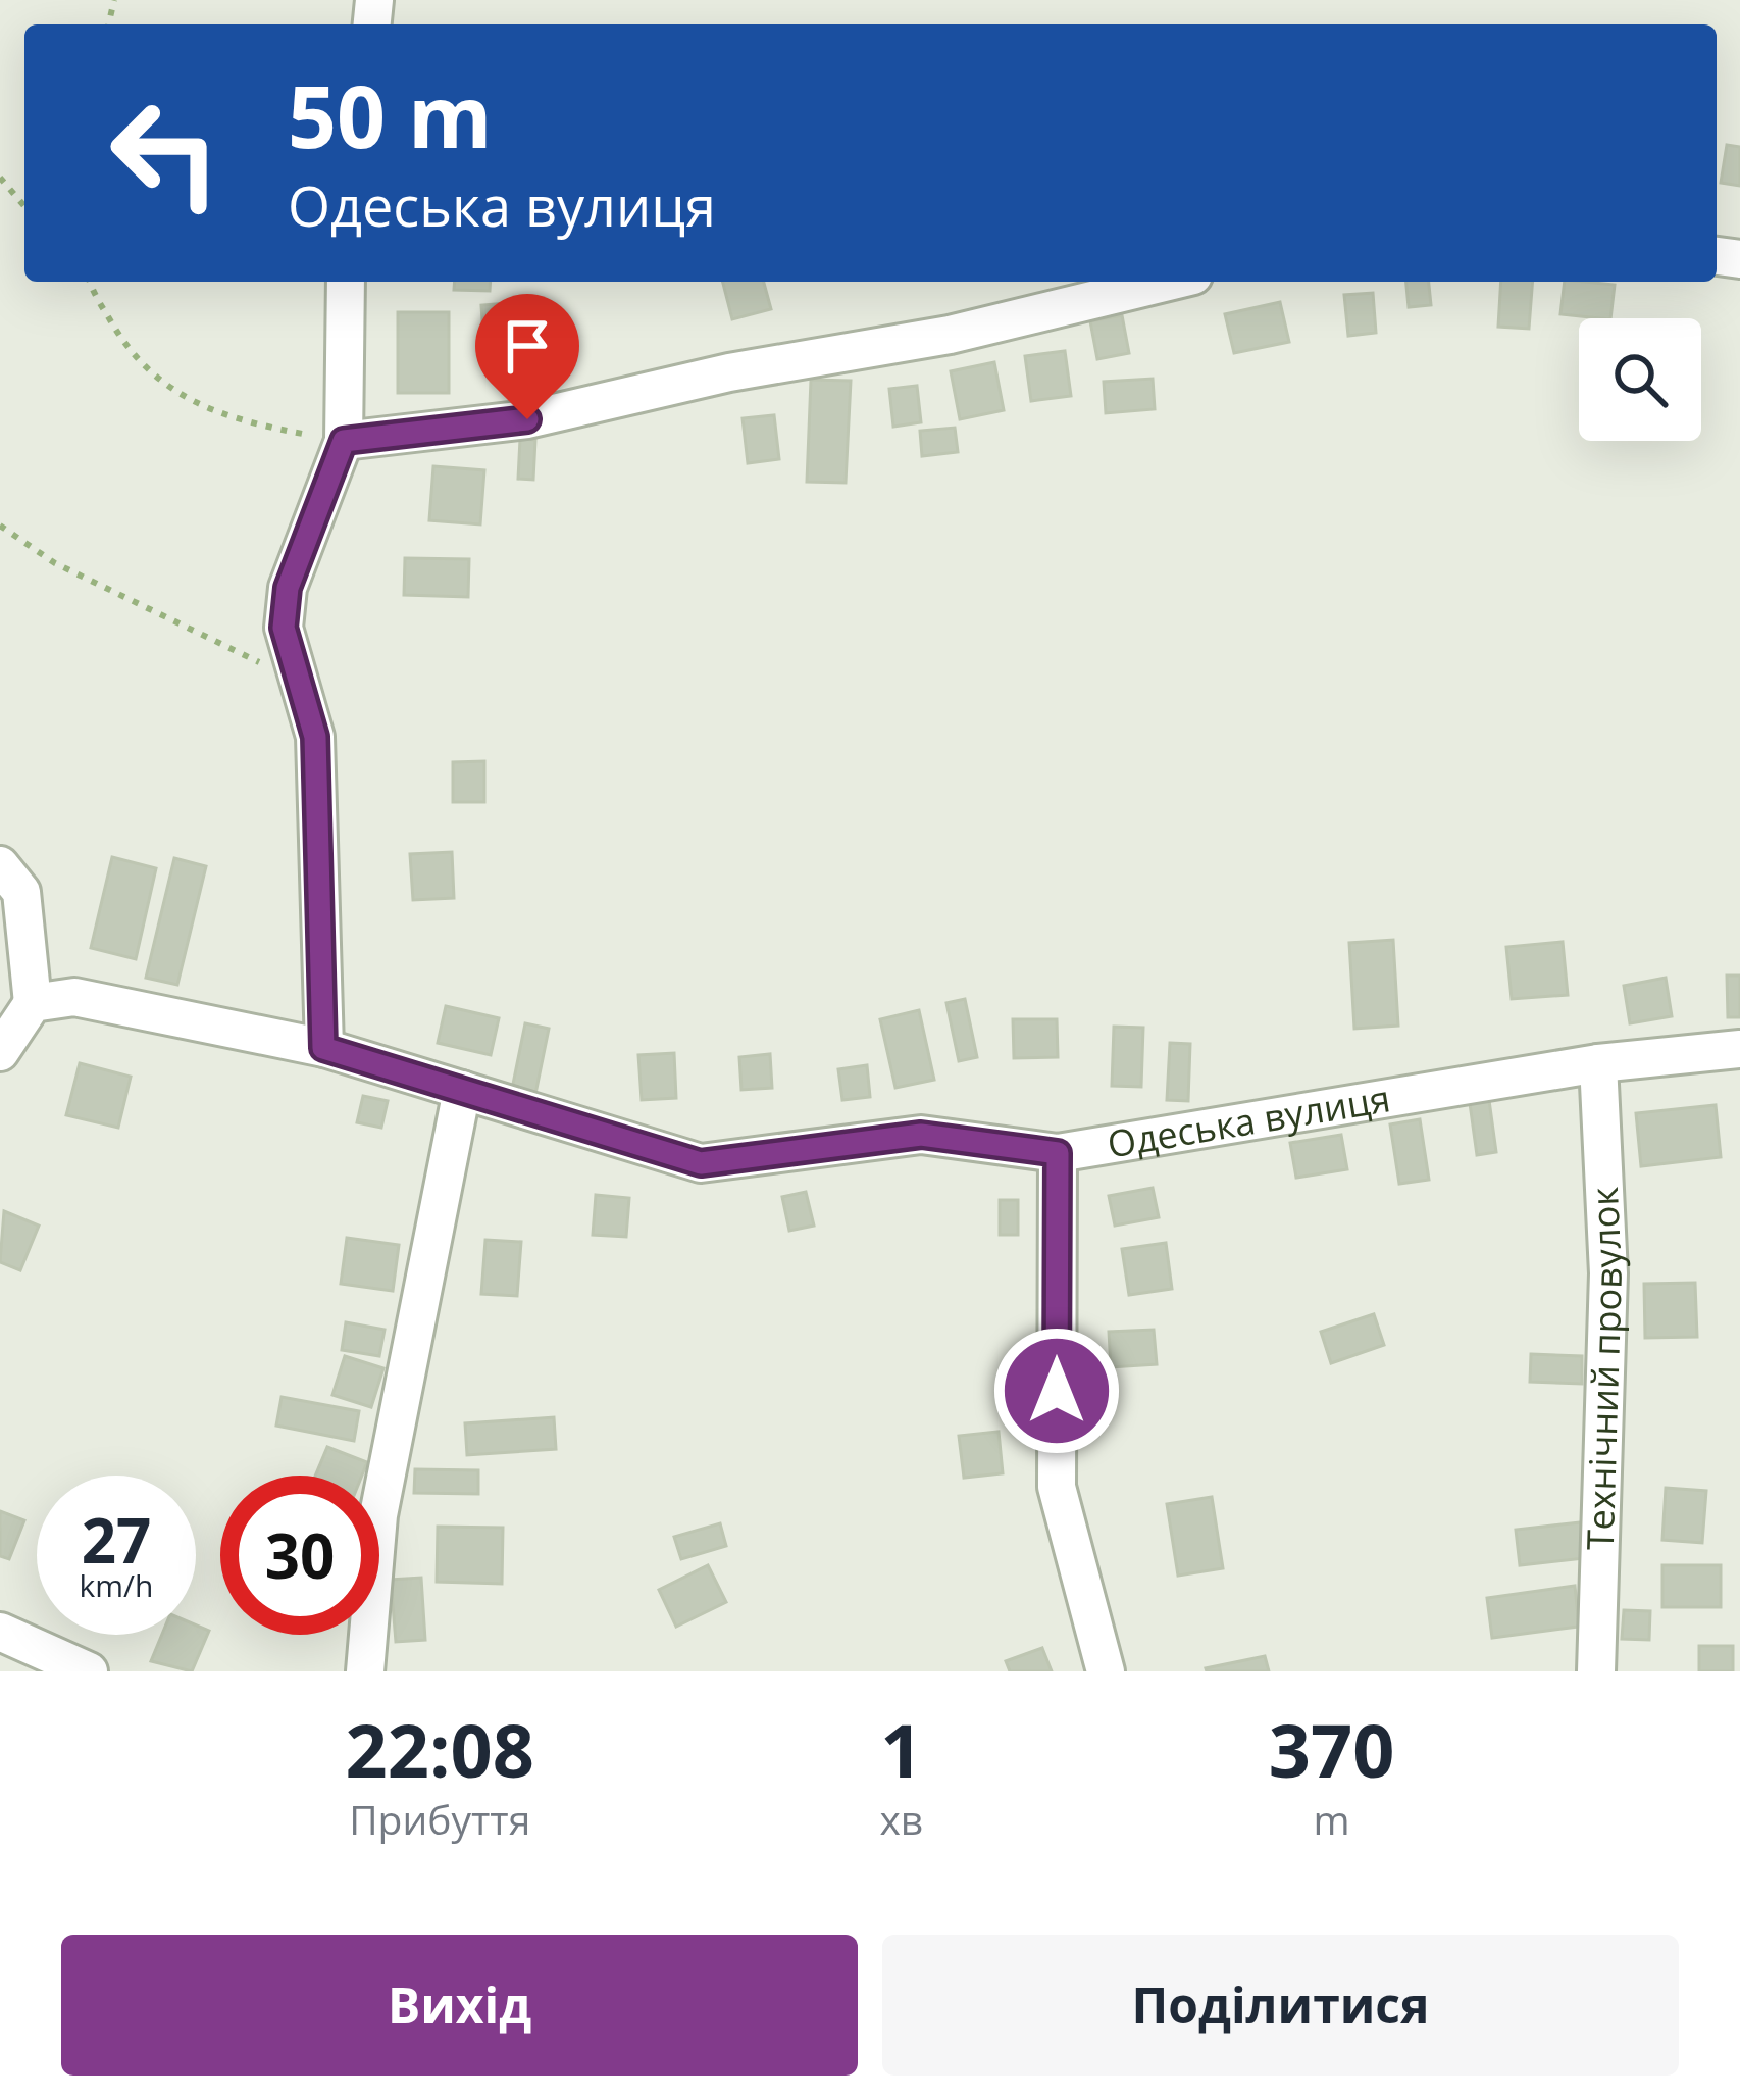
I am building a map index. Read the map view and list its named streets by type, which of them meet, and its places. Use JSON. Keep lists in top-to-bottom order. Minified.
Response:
{"streets":{"street":["Одеська вулиця","Технічний провулок"]},"crossings":[["Одеська вулиця","Технічний провулок"]],"page":{"turn":["50 m","Одеська вулиця"],"speed":"27 km/h","limit":"30","eta":["22:08","Прибуття","1","хв","370","m"],"buttons":["Вихід","Поділитися"]}}
